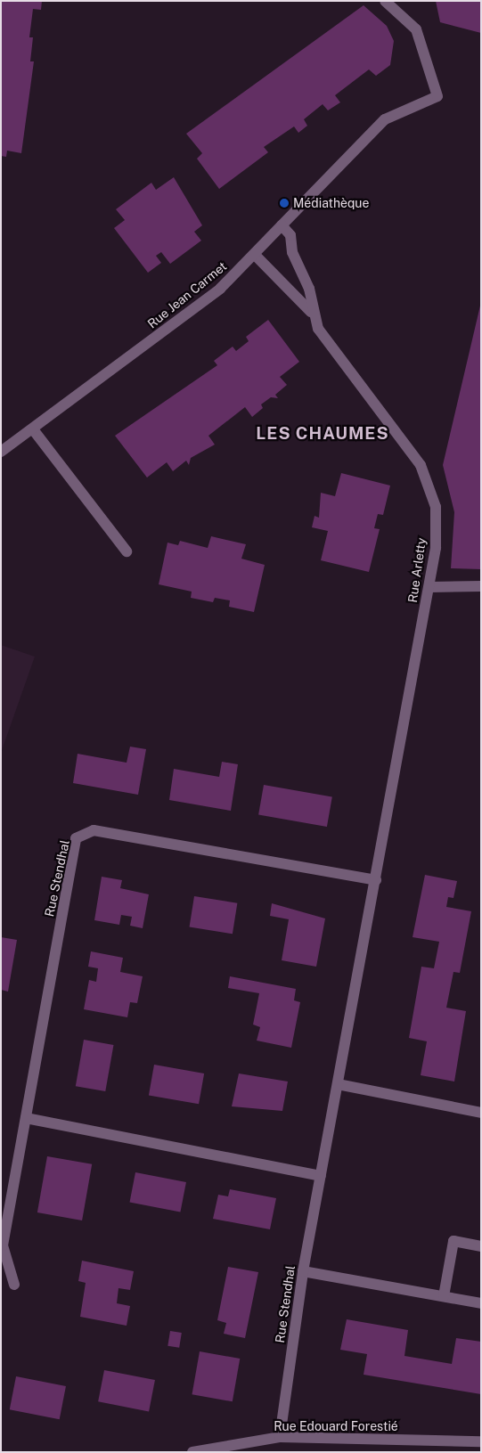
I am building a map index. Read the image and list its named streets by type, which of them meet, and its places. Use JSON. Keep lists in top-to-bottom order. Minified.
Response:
{"streets":{"street":["Rue Jean Carmet","Rue Arletty","Rue Stendhal","Rue Edouard Forestié"]},"crossings":[["Rue Arletty","Rue Stendhal"],["Rue Stendhal","Rue Edouard Forestié"]],"districts":["LES CHAUMES"],"places":["Médiathèque"]}
